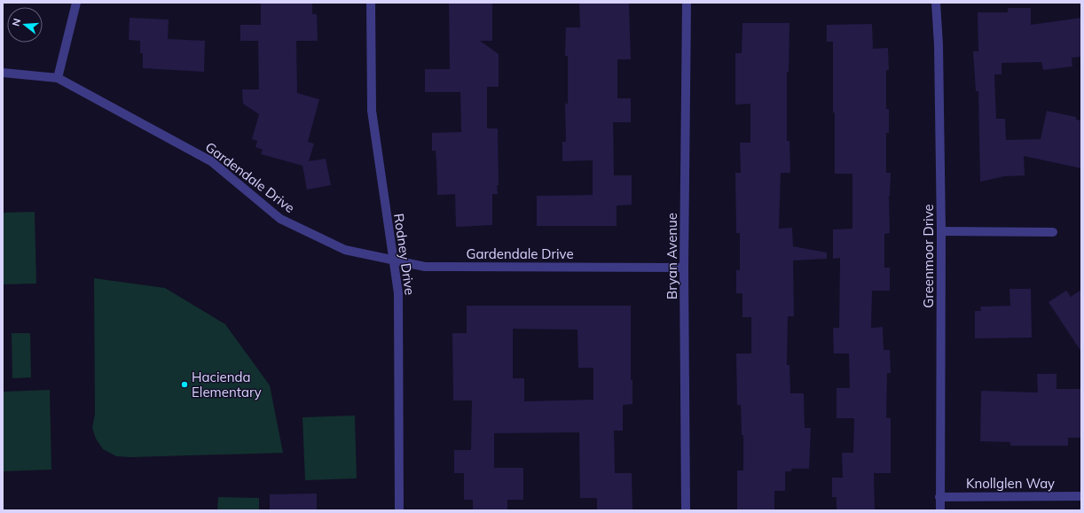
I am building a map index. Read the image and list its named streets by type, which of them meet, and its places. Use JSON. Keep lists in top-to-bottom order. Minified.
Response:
{"streets":{"street":["Gardendale Drive","Rodney Drive","Bryan Avenue","Greenmoor Drive","Knollglen Way"]},"crossings":[["Gardendale Drive","Rodney Drive"],["Gardendale Drive","Bryan Avenue"],["Greenmoor Drive","Knollglen Way"]],"places":["Hacienda Elementary"],"north":"left"}
